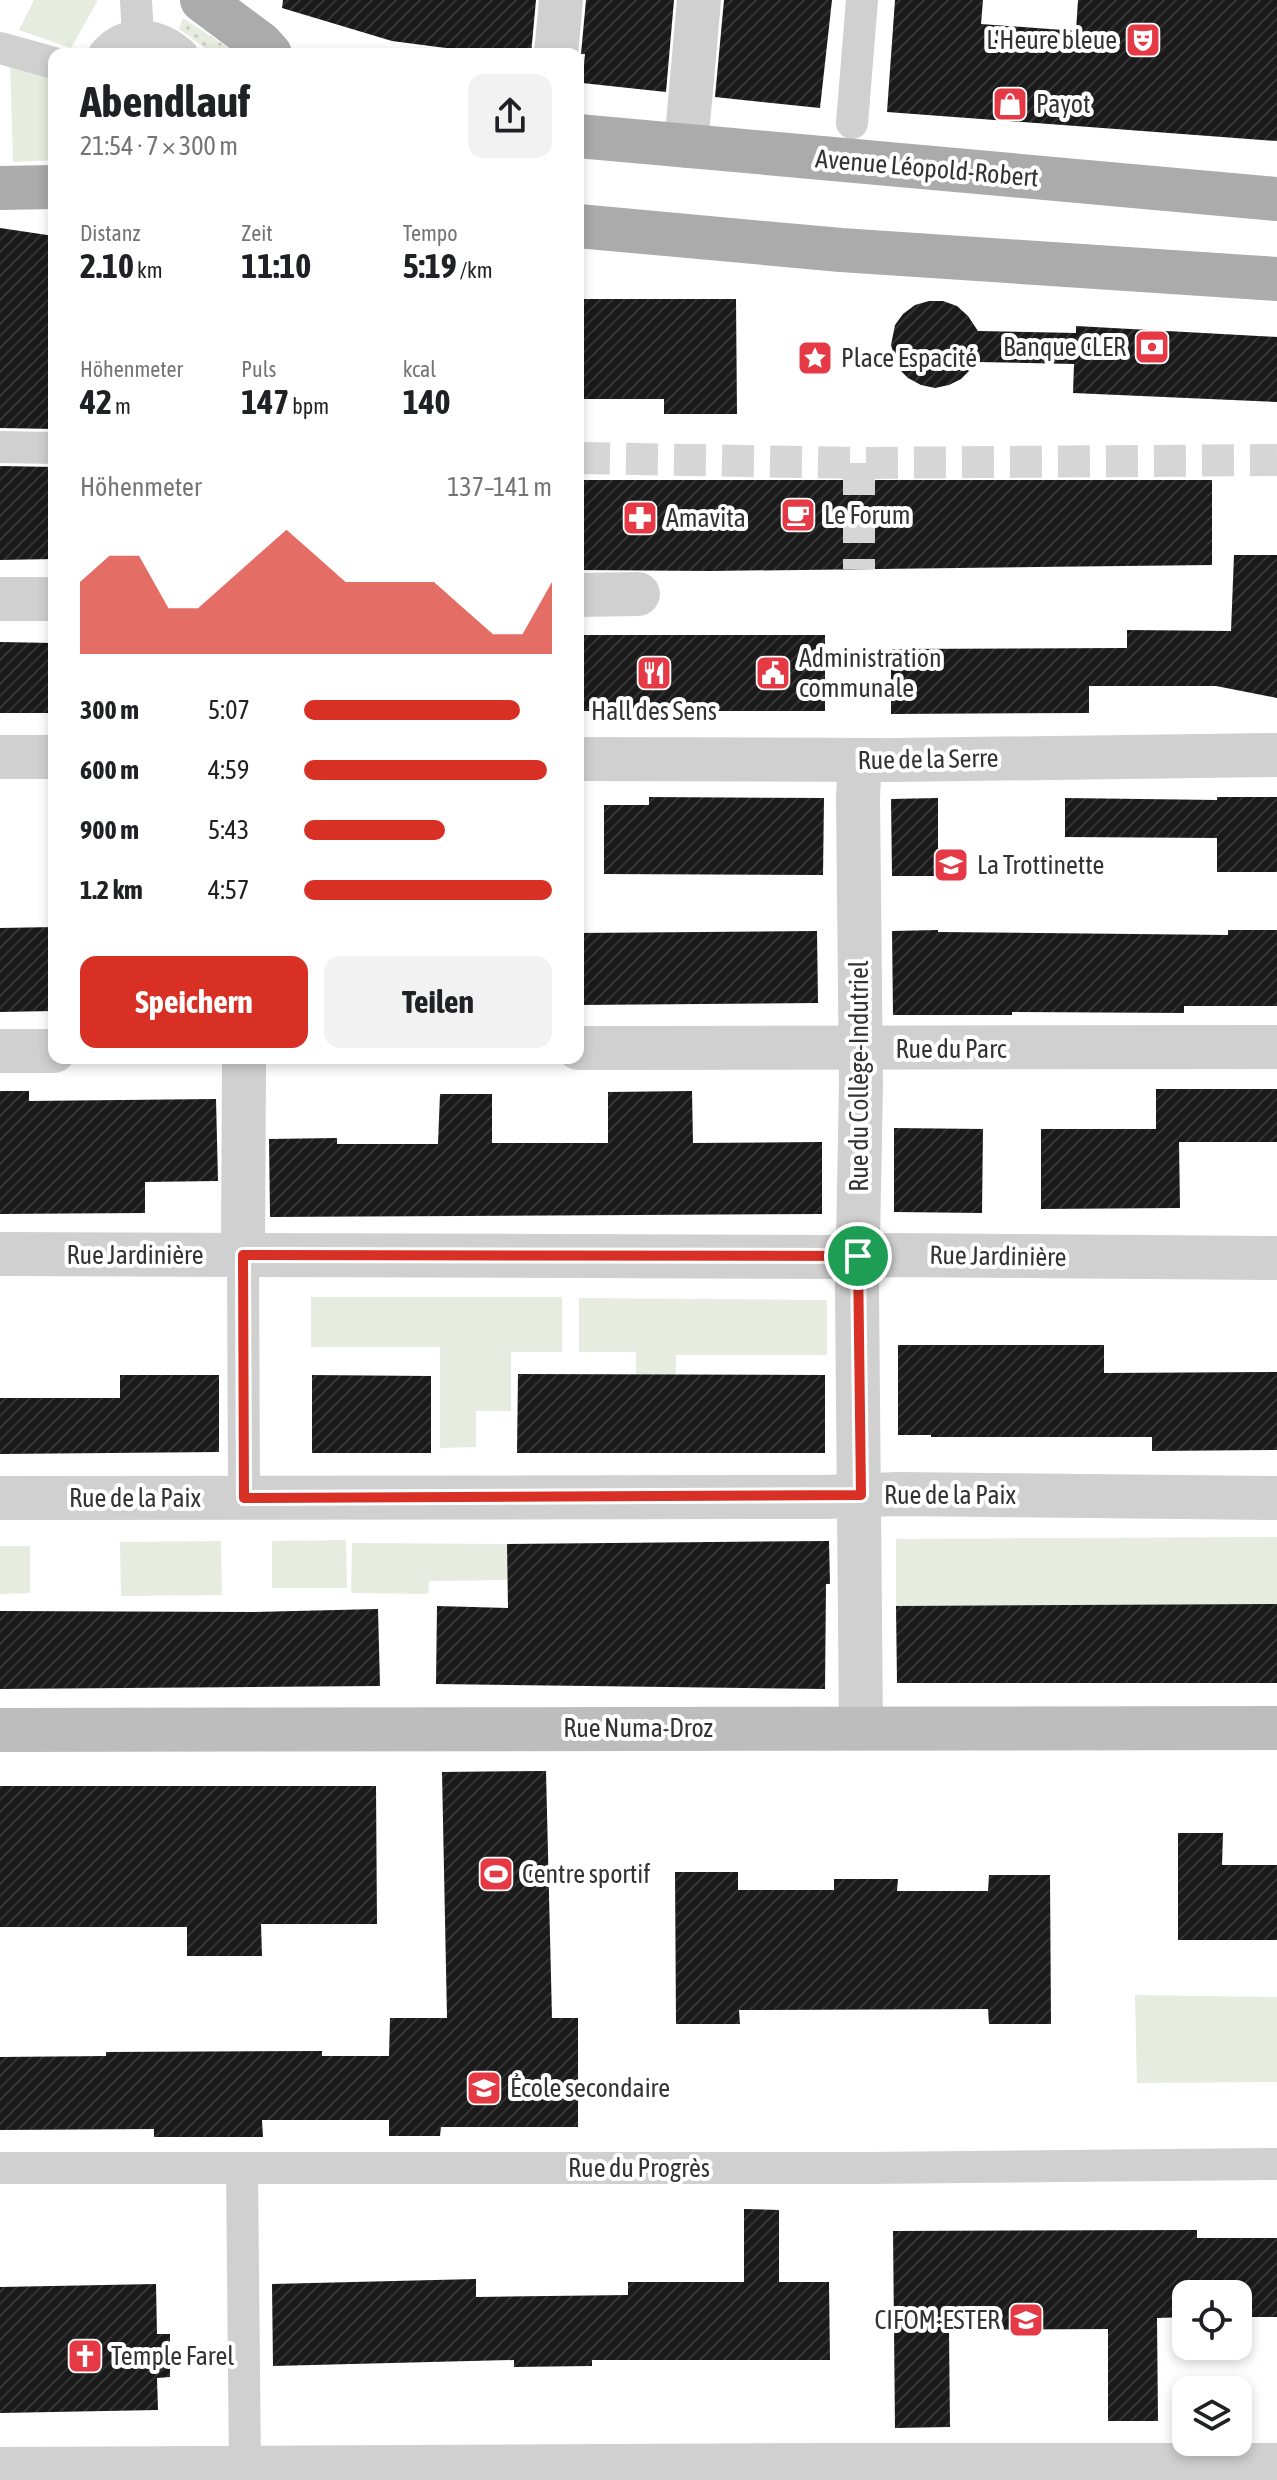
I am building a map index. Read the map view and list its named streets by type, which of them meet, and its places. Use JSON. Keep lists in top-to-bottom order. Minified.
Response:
{"streets":{"main road":["Avenue Léopold-Robert","Rue Numa-Droz"],"street":["Rue de la Serre","Rue du Parc","Rue du Collège-Indutriel","Rue Jardinière","Rue de la Paix","Rue du Progrès"]},"crossings":[["Rue de la Serre","Rue du Collège-Indutriel"],["Rue du Parc","Rue du Collège-Indutriel"],["Rue du Collège-Indutriel","Rue Jardinière"],["Rue du Collège-Indutriel","Rue de la Paix"],["Rue du Collège-Indutriel","Rue Numa-Droz"]],"places":{"theatre":["L'Heure bleue"],"shop":["Payot"],"bank":["Banque CLER"],"place":["Place Espacité"],"cafe":["Le Forum"],"pharmacy":["Amavita"],"restaurant":["Hall des Sens"],"public building":["Administration communale"],"school or university":["La Trottinette","École secondaire","CIFOM-ESTER"],"sports":["Centre sportif"],"church":["Temple Farel"]},"page":{"heading":["Abendlauf","21:54 · 7 × 300 m"],"stats":[["Distanz","2.10 km"],["Zeit","11:10"],["Tempo","5:19 /km"],["Höhenmeter","42 m"],["Puls","147 bpm"],["kcal","140"]],"chart":["Höhenmeter","137–141 m"],"list":[{"name":"300 m","note":"5:07"},{"name":"600 m","note":"4:59"},{"name":"900 m","note":"5:43"},{"name":"1.2 km","note":"4:57"}],"buttons":["Speichern","Teilen"]}}
